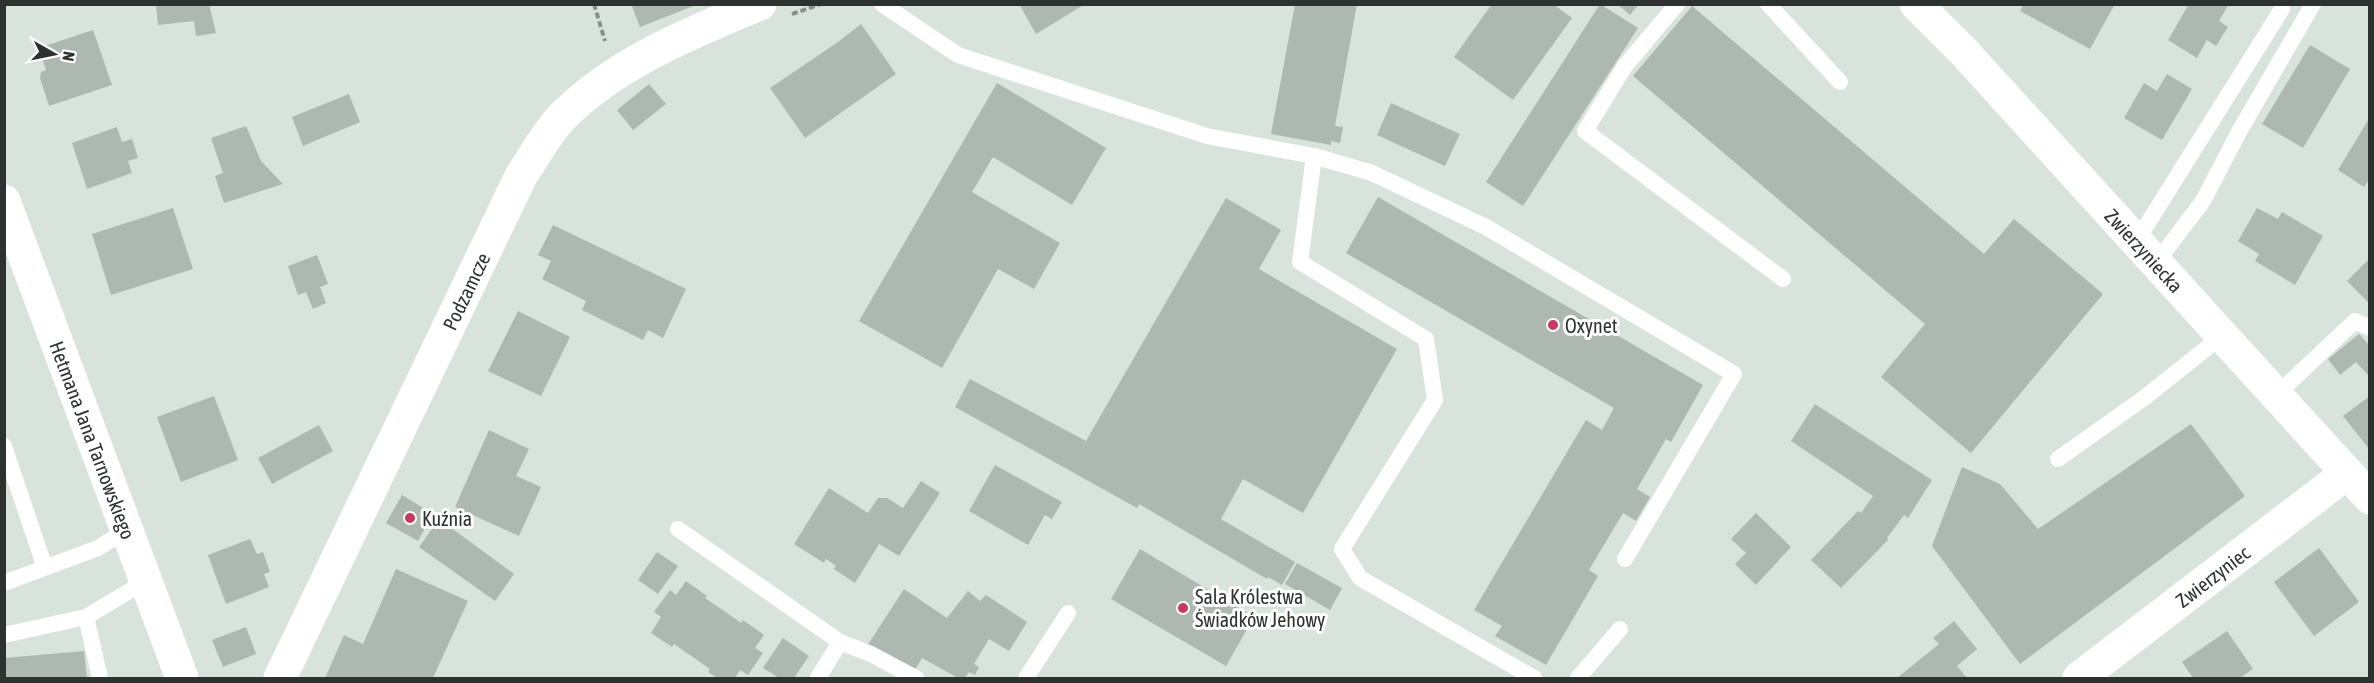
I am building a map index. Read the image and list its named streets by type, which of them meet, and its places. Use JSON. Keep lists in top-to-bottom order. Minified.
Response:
{"streets":{"street":["Zwierzyniecka","Podzamcze","Hetmana Jana Tarnowskiego","Zwierzyniec"]},"crossings":[["Zwierzyniecka","Zwierzyniec"]],"places":["Oxynet","Kuźnia","Sala Królestwa Świadków Jehowy"],"north":"right"}
